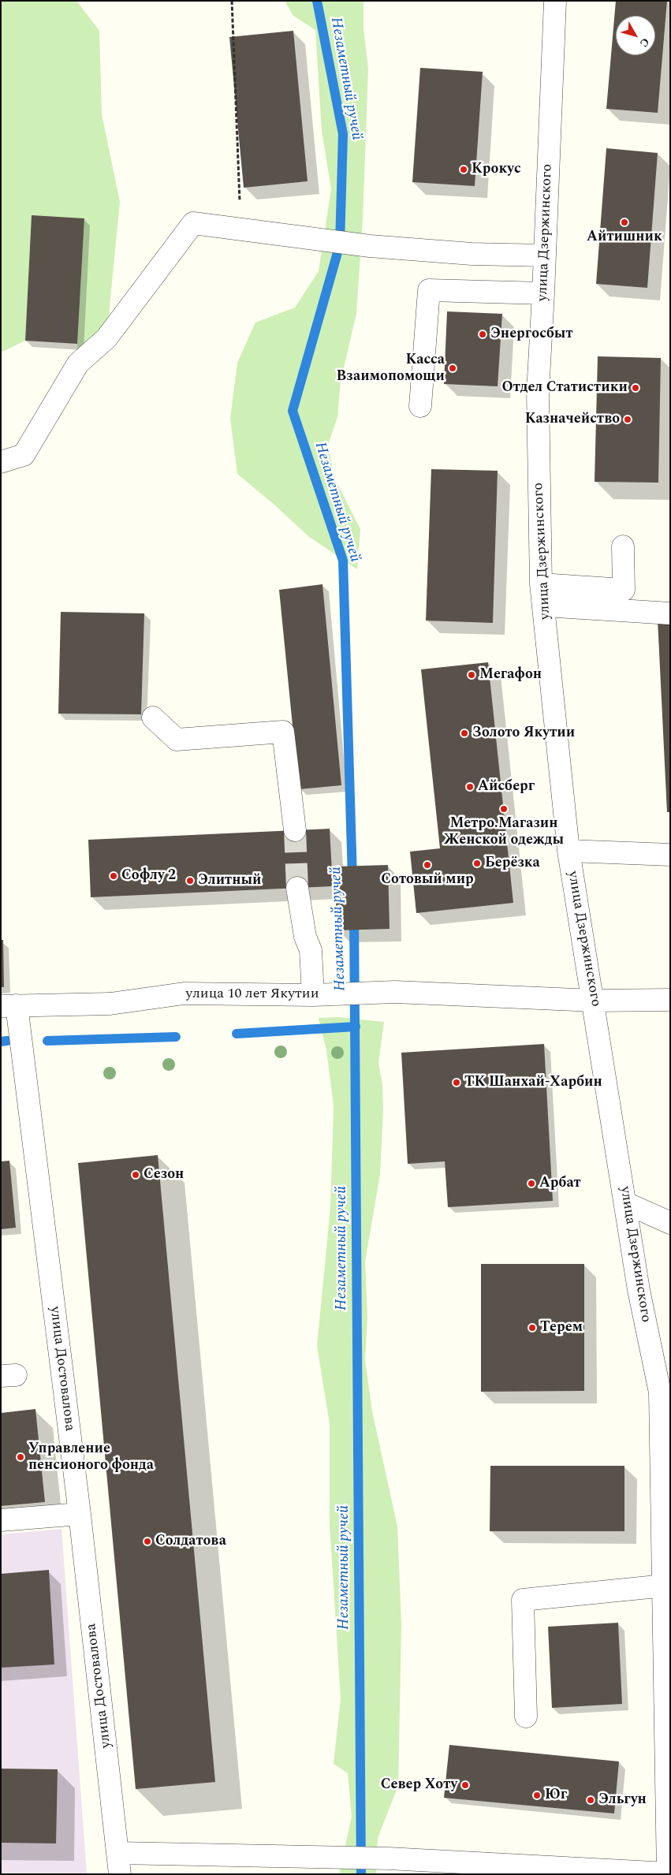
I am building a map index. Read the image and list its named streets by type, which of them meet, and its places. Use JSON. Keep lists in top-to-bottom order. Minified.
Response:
{"streets":{"street":["улица Дзержинского","улица 10 лет Якутии","улица Достовалова"]},"crossings":[["улица Дзержинского","улица 10 лет Якутии"],["улица 10 лет Якутии","улица Достовалова"]],"water":["Незаметный ручей"],"places":["Крокус","Айтишник","Энергосбыт","Касса Взаимопомощи","Отдел Статистики","Казначейство","Мегафон","Золото Якутии","Айсберг","Метро.Магазин Женской одежды","Берёзка","Сотовый мир","Софлу 2","Элитный","ТК Шанхай-Харбин","Сезон","Арбат","Терем","Управление пенсионого фонда","Солдатова","Север Хоту","Юг","Эльгун"],"north":"bottom right"}
